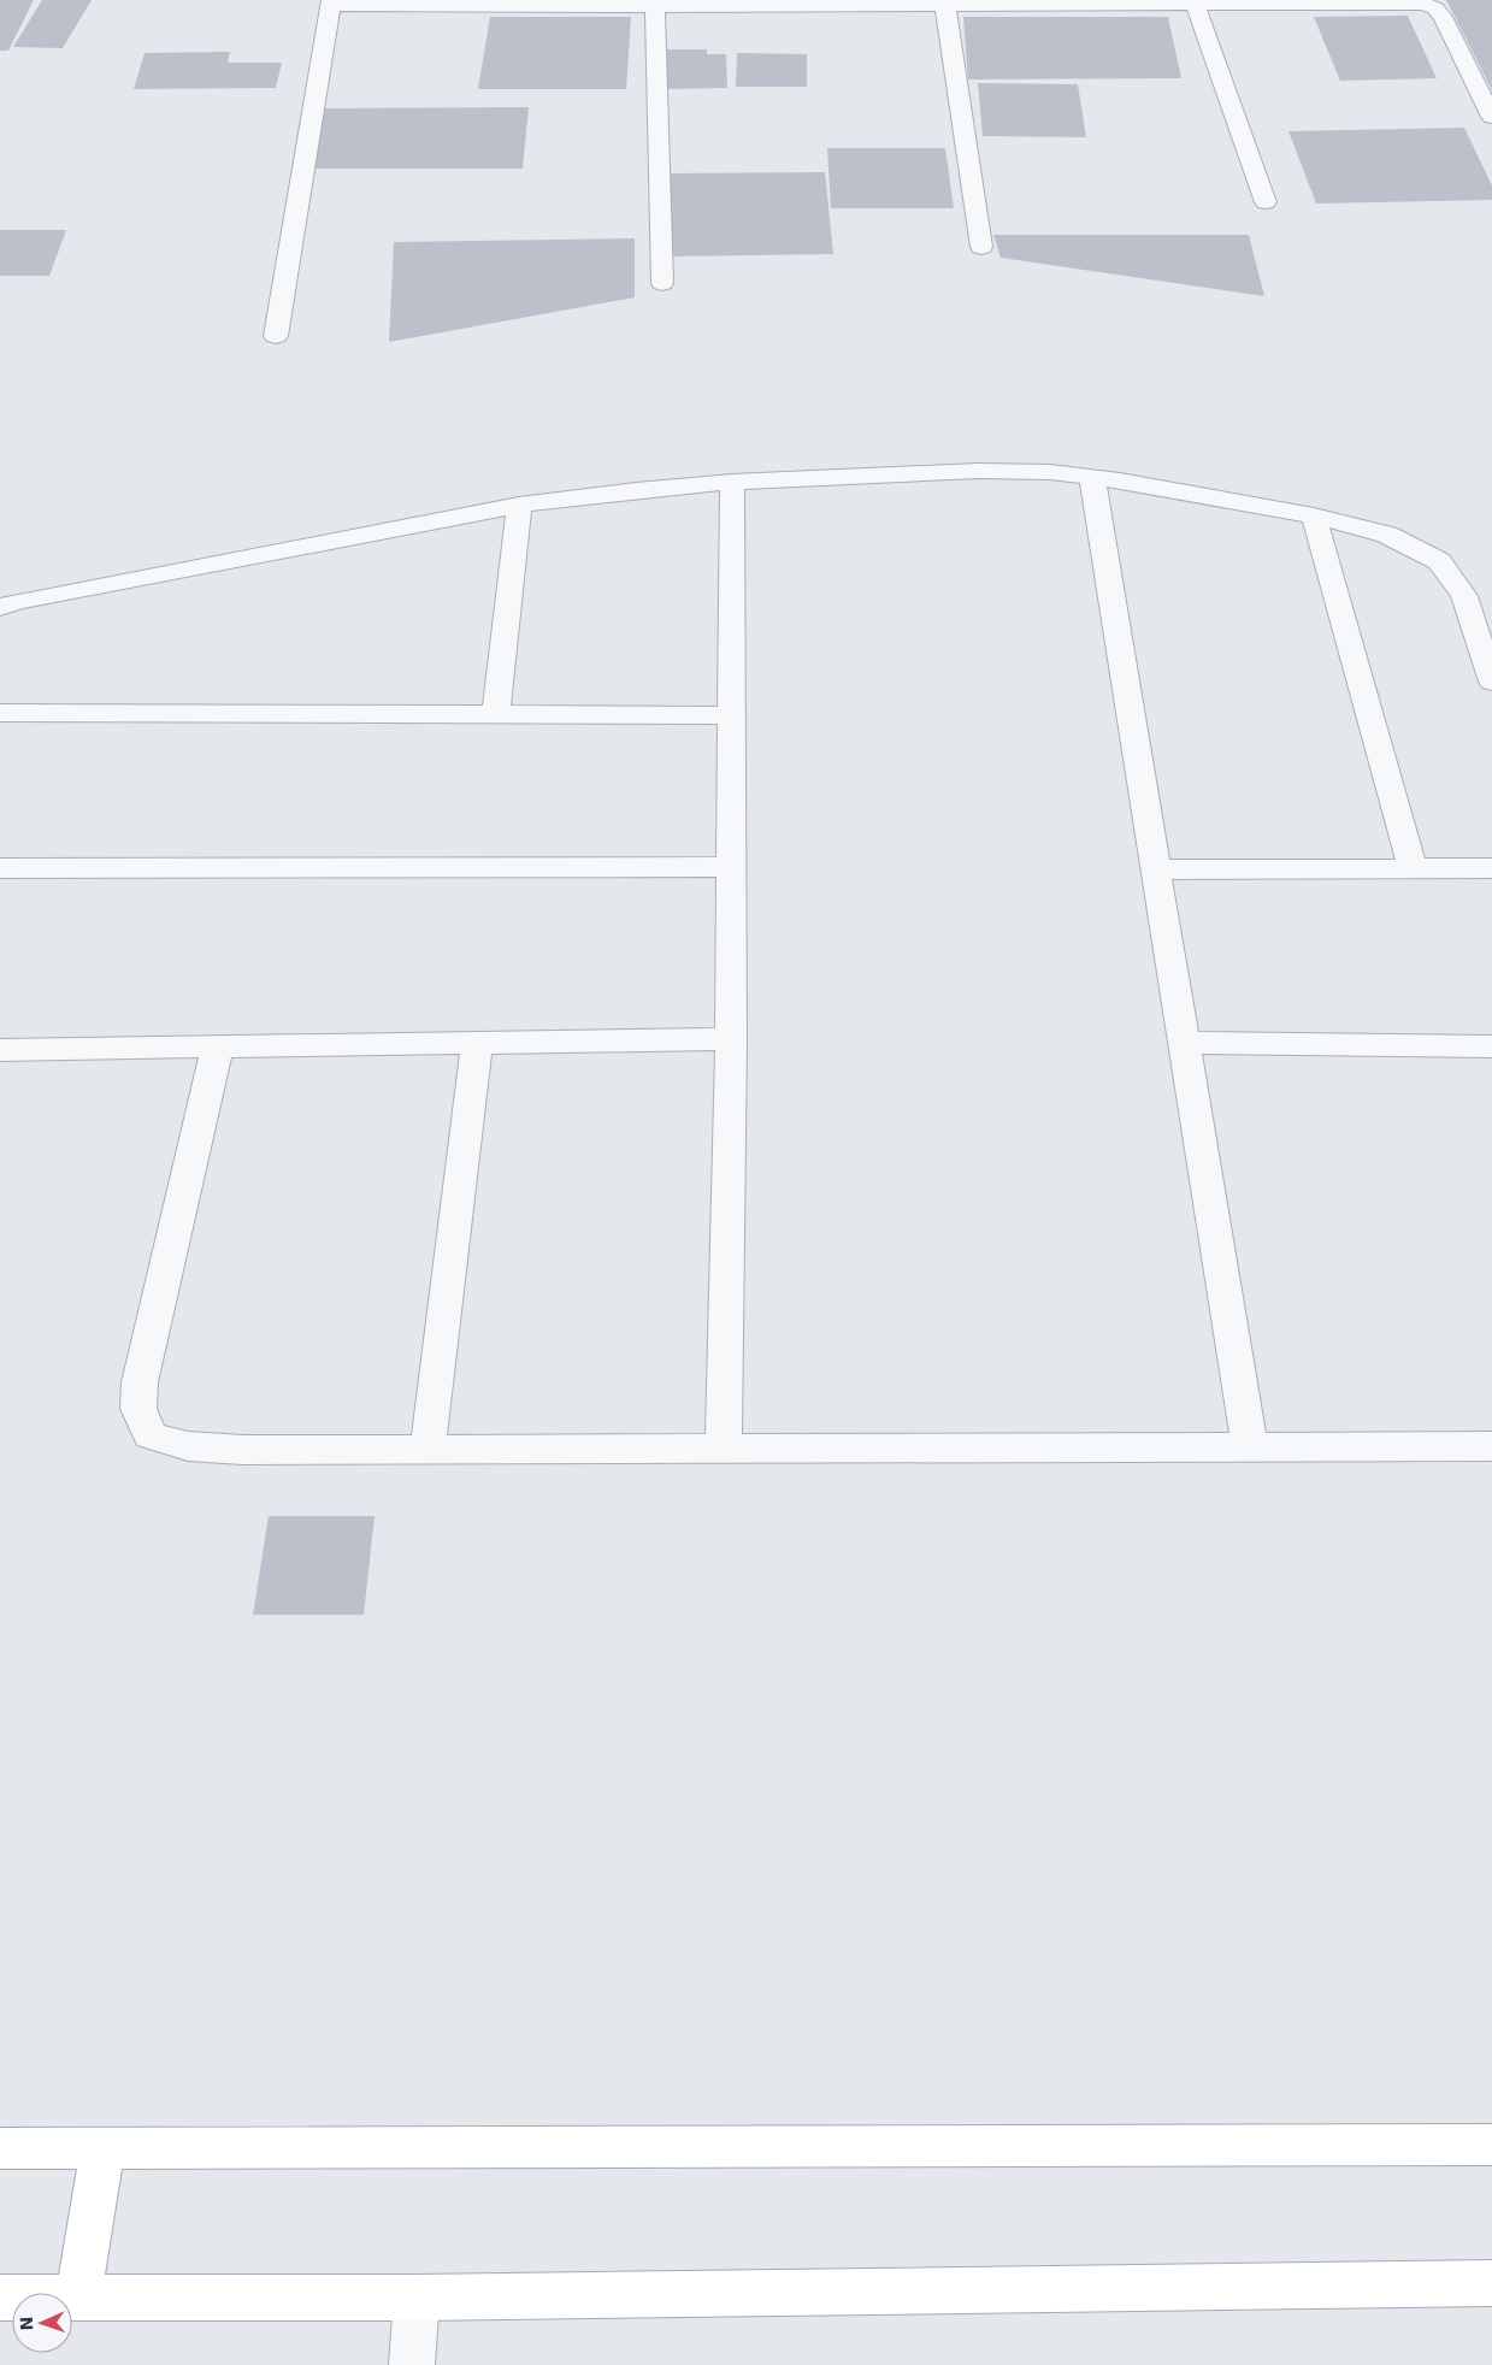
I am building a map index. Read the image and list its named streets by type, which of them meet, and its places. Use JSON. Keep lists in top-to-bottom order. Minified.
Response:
{"north":"left"}
